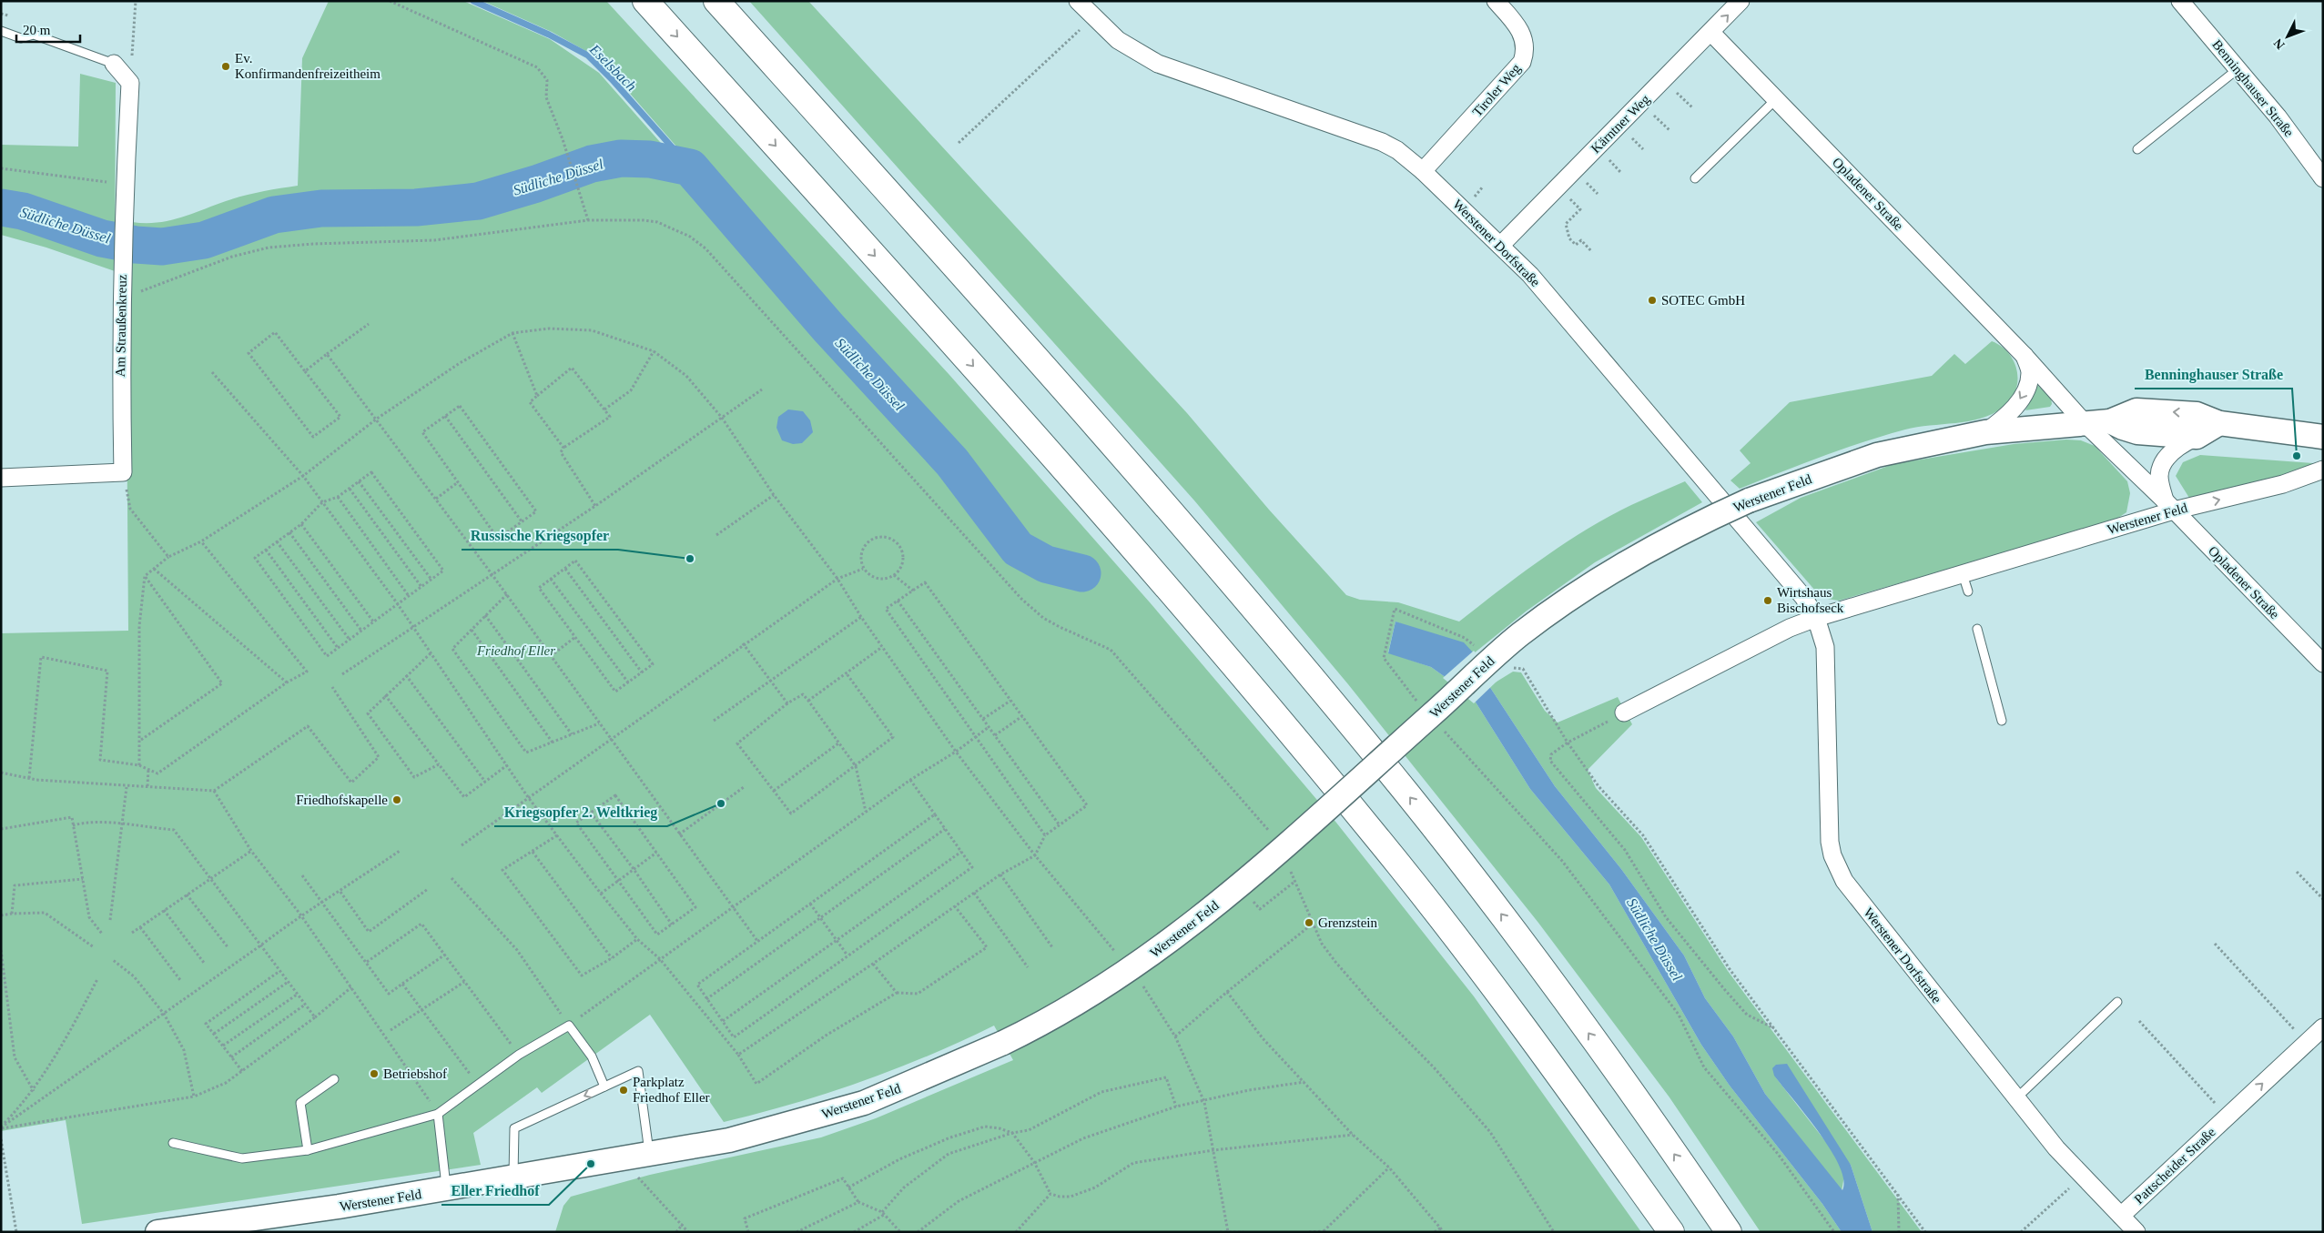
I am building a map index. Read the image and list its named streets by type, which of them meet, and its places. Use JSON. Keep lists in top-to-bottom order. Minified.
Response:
{"streets":{"main road":["Werstener Feld"],"street":["Benninghauser Straße","Tiroler Weg","Kärntner Weg","Opladener Straße","Werstener Dorfstraße","Am Straußenkreuz","Pattscheider Straße"]},"crossings":[["Tiroler Weg","Werstener Dorfstraße"],["Kärntner Weg","Opladener Straße"],["Kärntner Weg","Werstener Dorfstraße"],["Opladener Straße","Werstener Feld"],["Werstener Dorfstraße","Werstener Feld"],["Werstener Dorfstraße","Pattscheider Straße"]],"water":["Eselsbach","Südliche Düssel"],"parks":["Friedhof Eller"],"places":["Ev. Konfirmandenfreizeitheim","SOTEC GmbH","Benninghauser Straße","Russische Kriegsopfer","Wirtshaus Bischofseck","Friedhofskapelle","Kriegsopfer 2. Weltkrieg","Grenzstein","Betriebshof","Parkplatz Friedhof Eller","Eller Friedhof"],"scale_bar":"20 m","north":"bottom left"}
